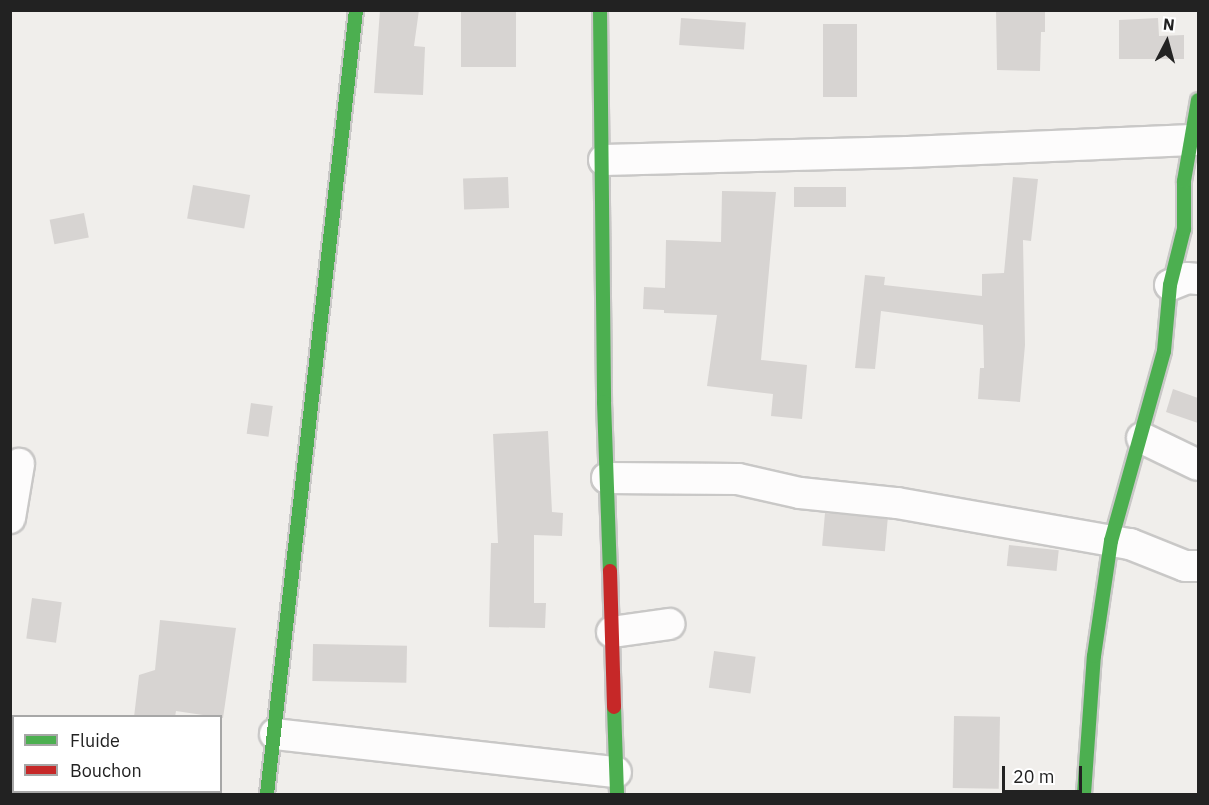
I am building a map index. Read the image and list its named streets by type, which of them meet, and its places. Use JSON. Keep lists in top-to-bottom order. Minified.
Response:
{"legend":["Fluide","Bouchon"],"scale_bar":"20 m","north":"top"}
